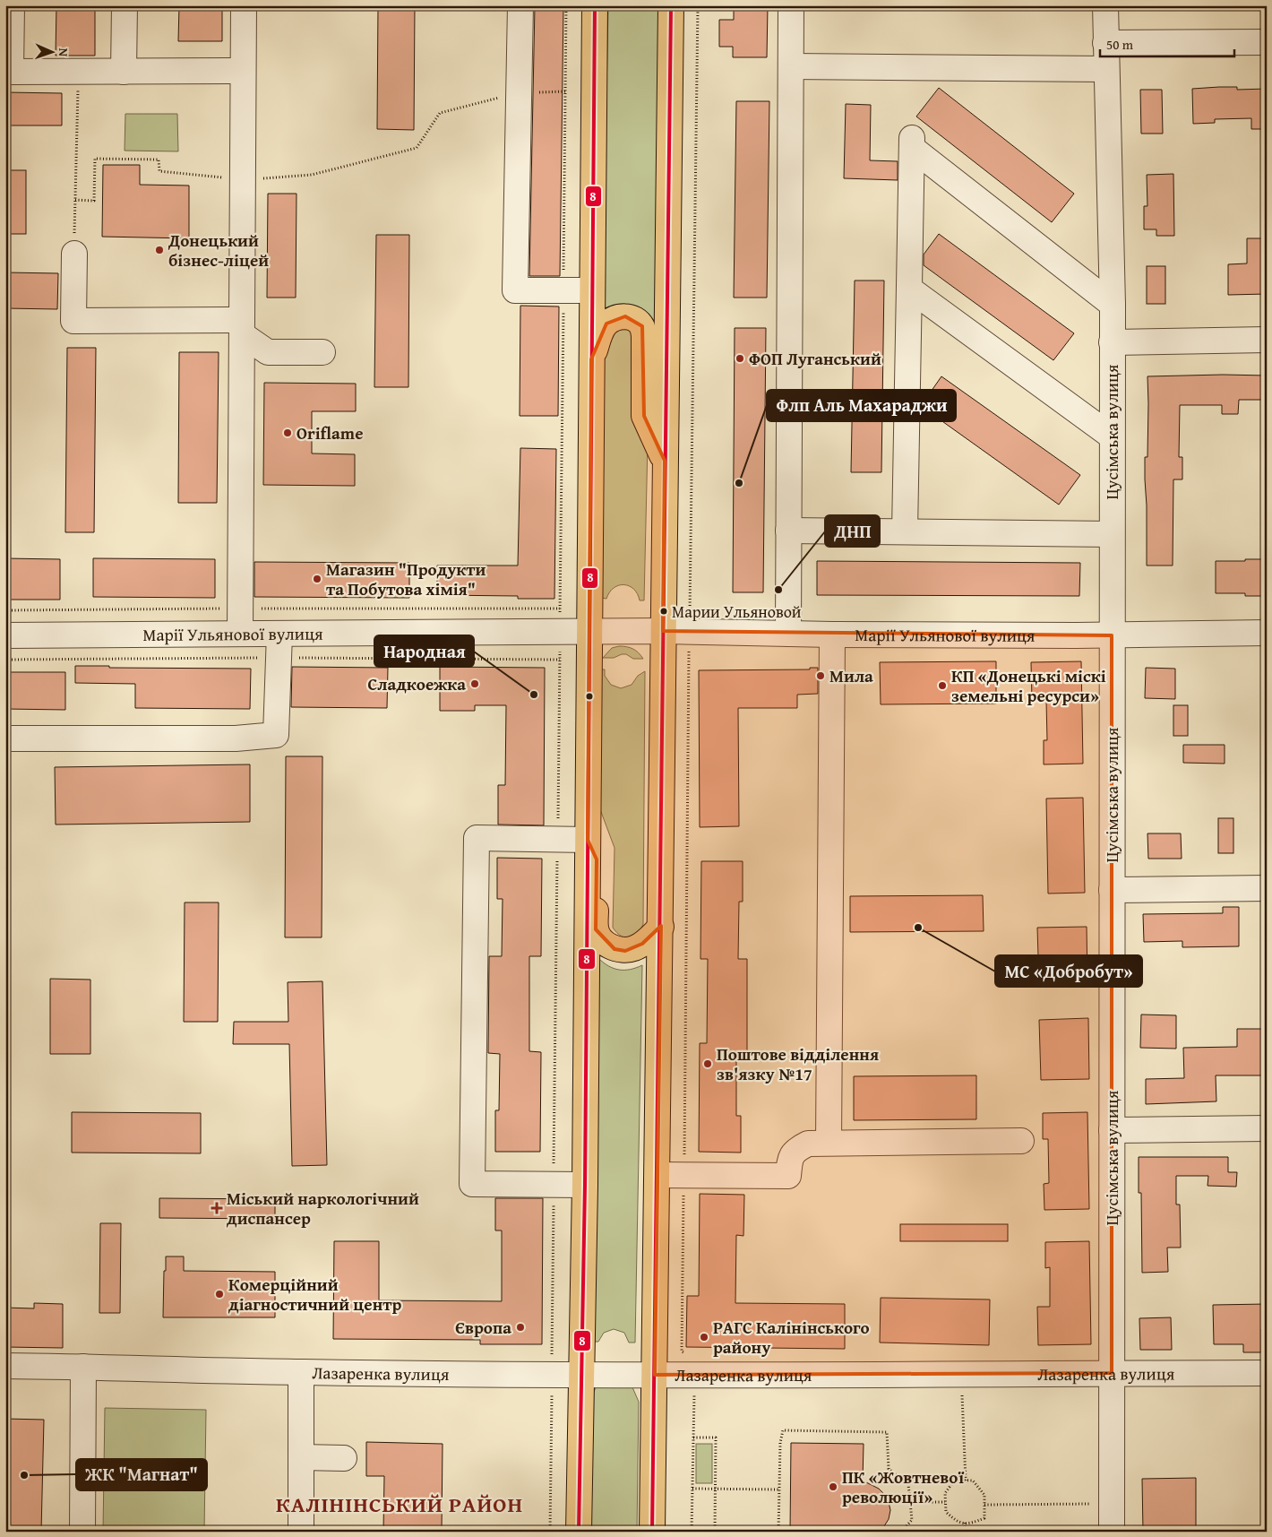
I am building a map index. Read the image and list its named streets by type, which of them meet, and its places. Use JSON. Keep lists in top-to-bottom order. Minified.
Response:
{"streets":{"street":["Цусімська вулиця","Марії Ульянової вулиця","Лазаренка вулиця"]},"crossings":[["Цусімська вулиця","Марії Ульянової вулиця"],["Цусімська вулиця","Лазаренка вулиця"]],"districts":["КАЛІНІНСЬКИЙ РАЙОН"],"places":{"other":["Донецький бізнес-ліцей","ФОП Луганський","Oriflame","Флп Аль Махараджи","Магазин \"Продукти та Побутова хімія\"","ДНП","Марии Ульяновой","Мила","Сладкоежка","КП «Донецькі міскі земельні ресурси»","Народная","МС «Добробут»","Поштове відділення зв'язку №17","Комерційний діагностичний центр","Європа","РАГС Калінінського району","ЖК \"Магнат\"","ПК «Жовтневої революції»"],"health":["Міський наркологічний диспансер"]},"lines":["transit line 8"],"scale_bar":"50 m","north":"right"}
